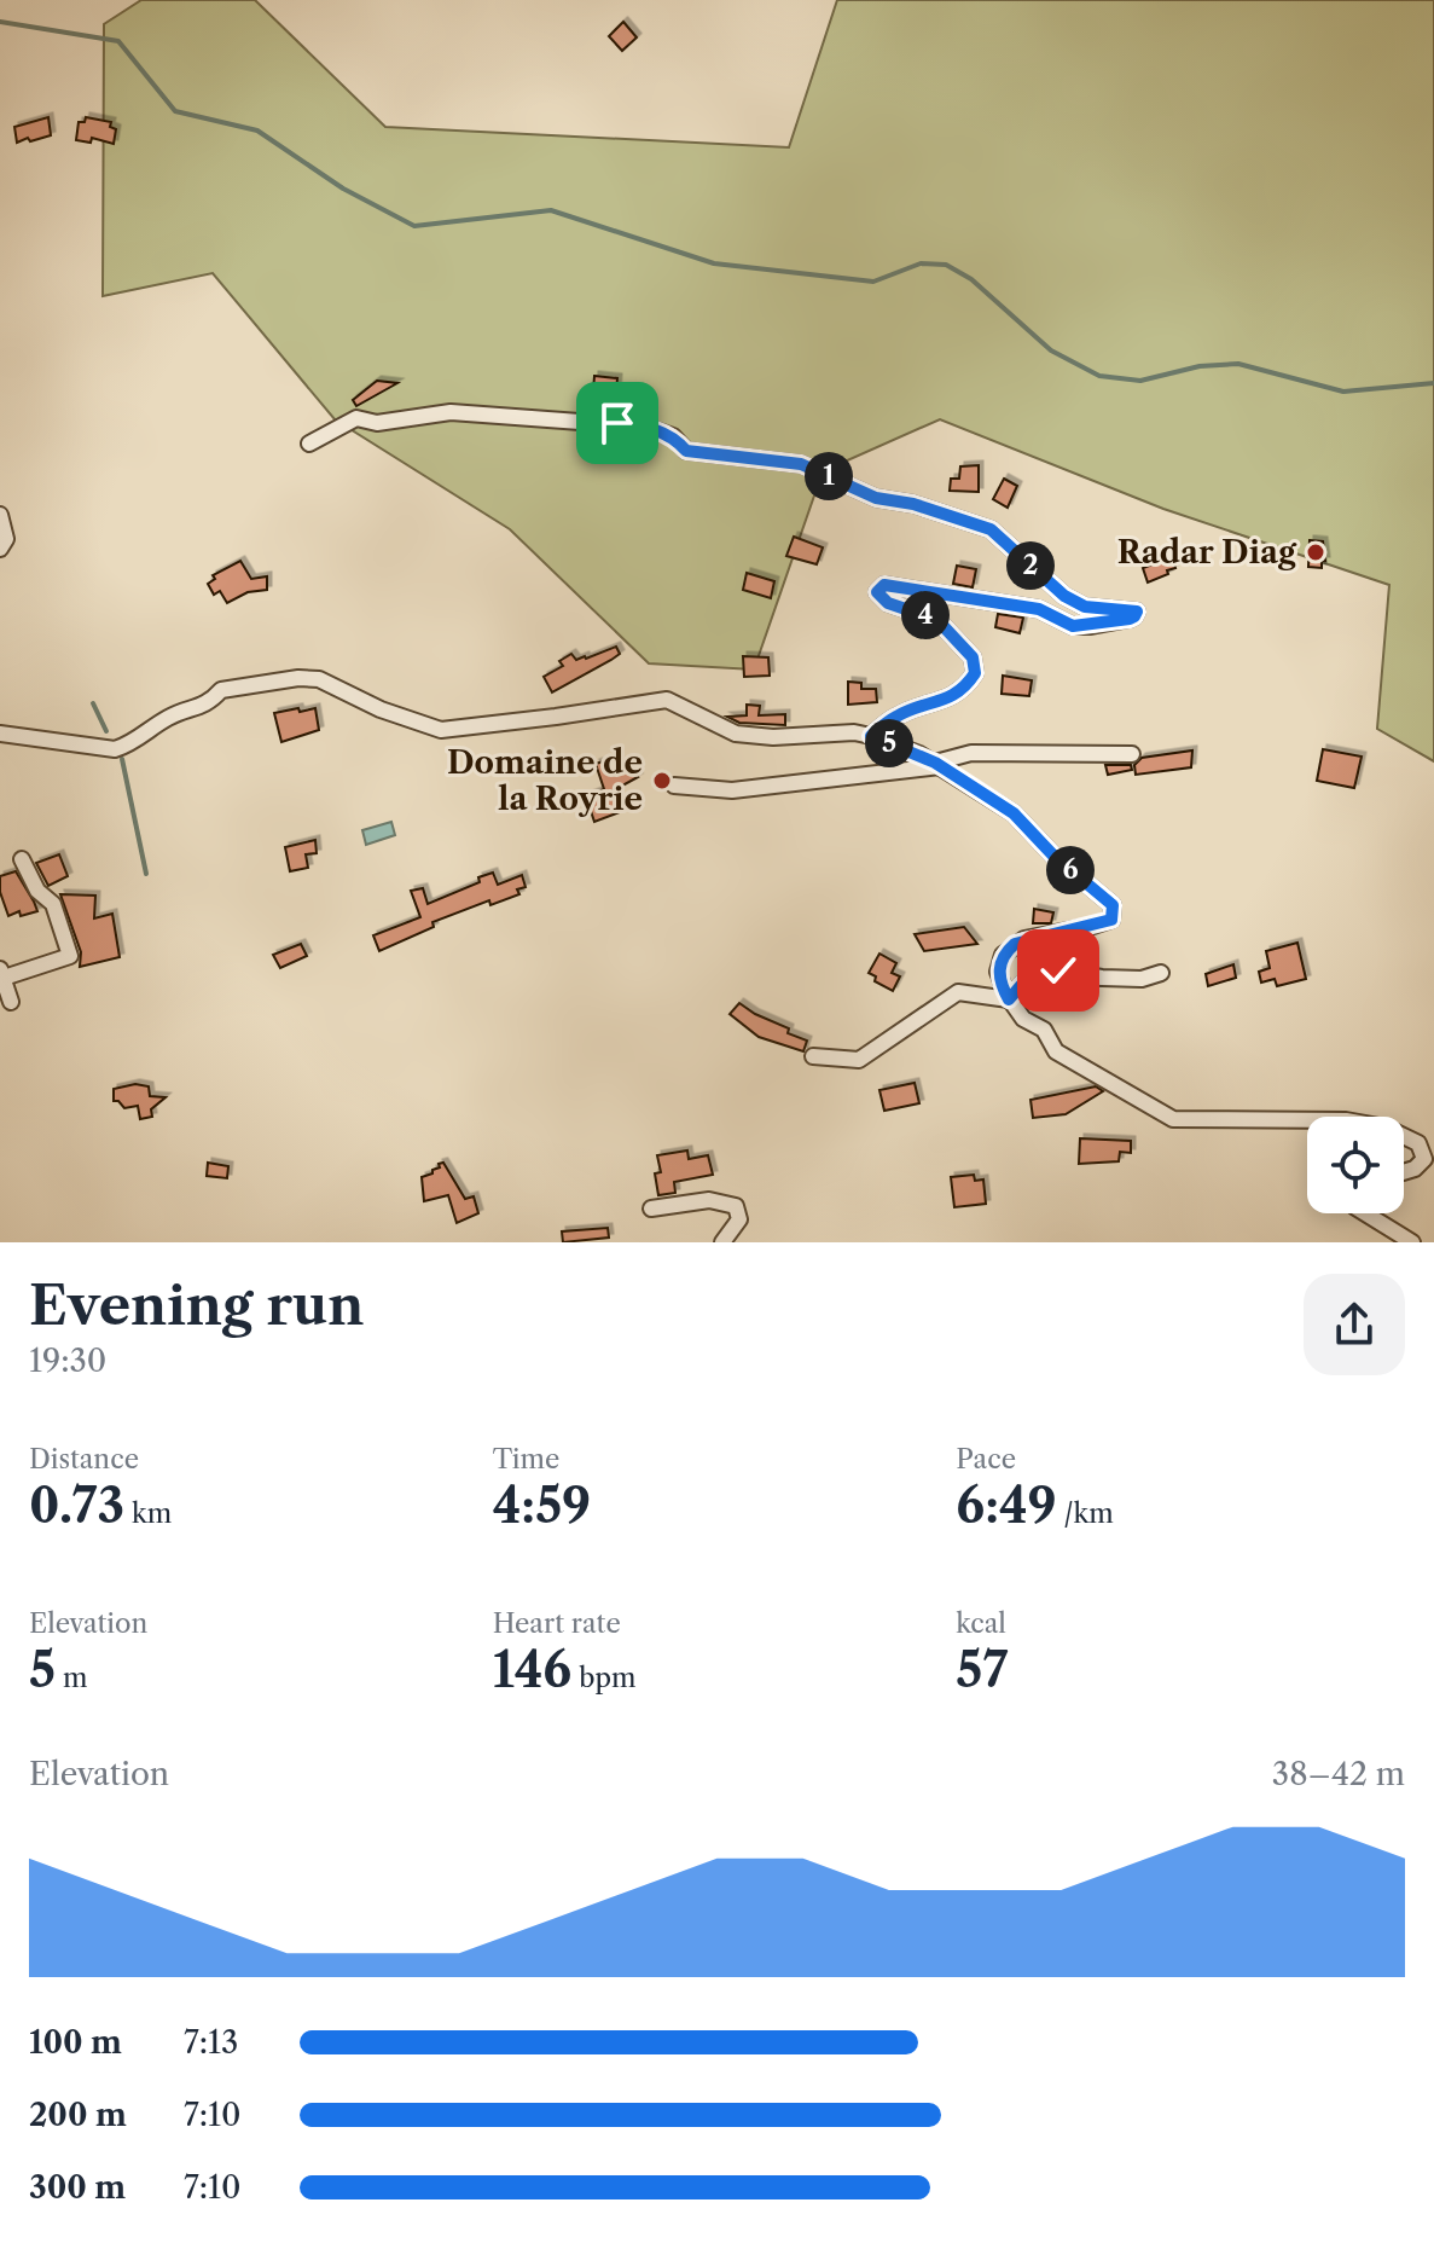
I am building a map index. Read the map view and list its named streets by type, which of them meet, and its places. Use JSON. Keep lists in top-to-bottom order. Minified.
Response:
{"places":["Radar Diag","Domaine de la Royrie"],"page":{"pins":["1","2","4","5","6"],"heading":["Evening run","19:30"],"stats":[["Distance","0.73 km"],["Time","4:59"],["Pace","6:49 /km"],["Elevation","5 m"],["Heart rate","146 bpm"],["kcal","57"]],"chart":["Elevation","38–42 m"],"list":[{"name":"100 m","note":"7:13"},{"name":"200 m","note":"7:10"},{"name":"300 m","note":"7:10"}]}}
